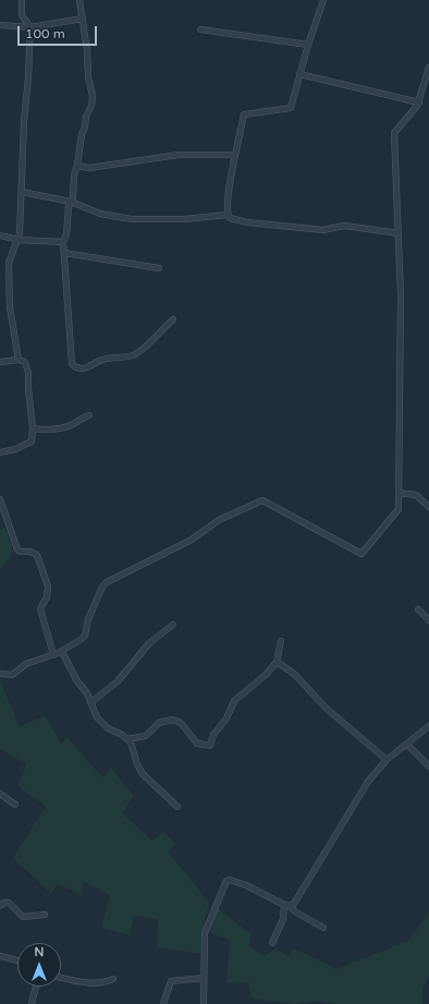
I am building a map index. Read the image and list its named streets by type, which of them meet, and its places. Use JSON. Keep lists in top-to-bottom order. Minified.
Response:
{"scale_bar":"100 m","north":"top"}
